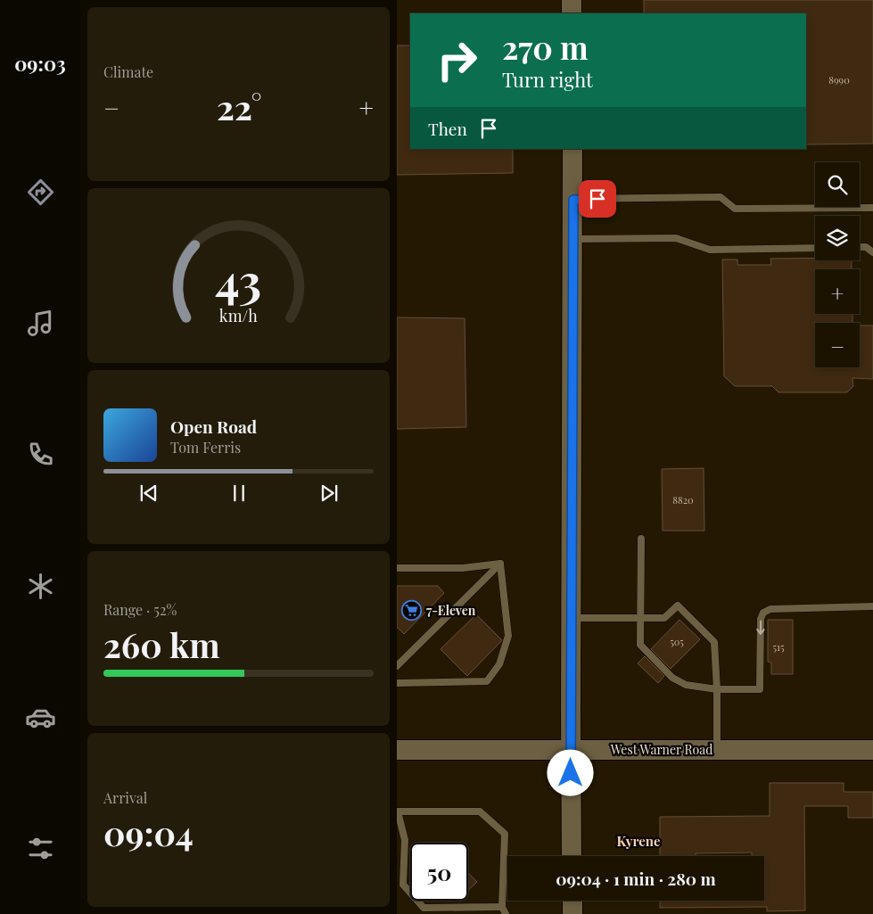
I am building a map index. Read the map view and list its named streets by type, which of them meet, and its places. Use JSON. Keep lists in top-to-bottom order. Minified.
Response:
{"streets":{"main road":["West Warner Road"]},"districts":["Kyrene"],"places":{"supermarket":["7-Eleven"]},"house_numbers":["8990","8820","505","515"],"page":{"tabs":"09:03","tile":["Climate",["Range · 52%","260 km"],["Arrival","09:04"]],"turn":["270 m","Turn right"],"heat":["−","22°","+"],"then":"Then","map_buttons":["+","−"],"song":["Open Road","Tom Ferris"],"limit":"50","trip":"09:04 · 1 min · 280 m","gauge":["43","km/h"]}}
